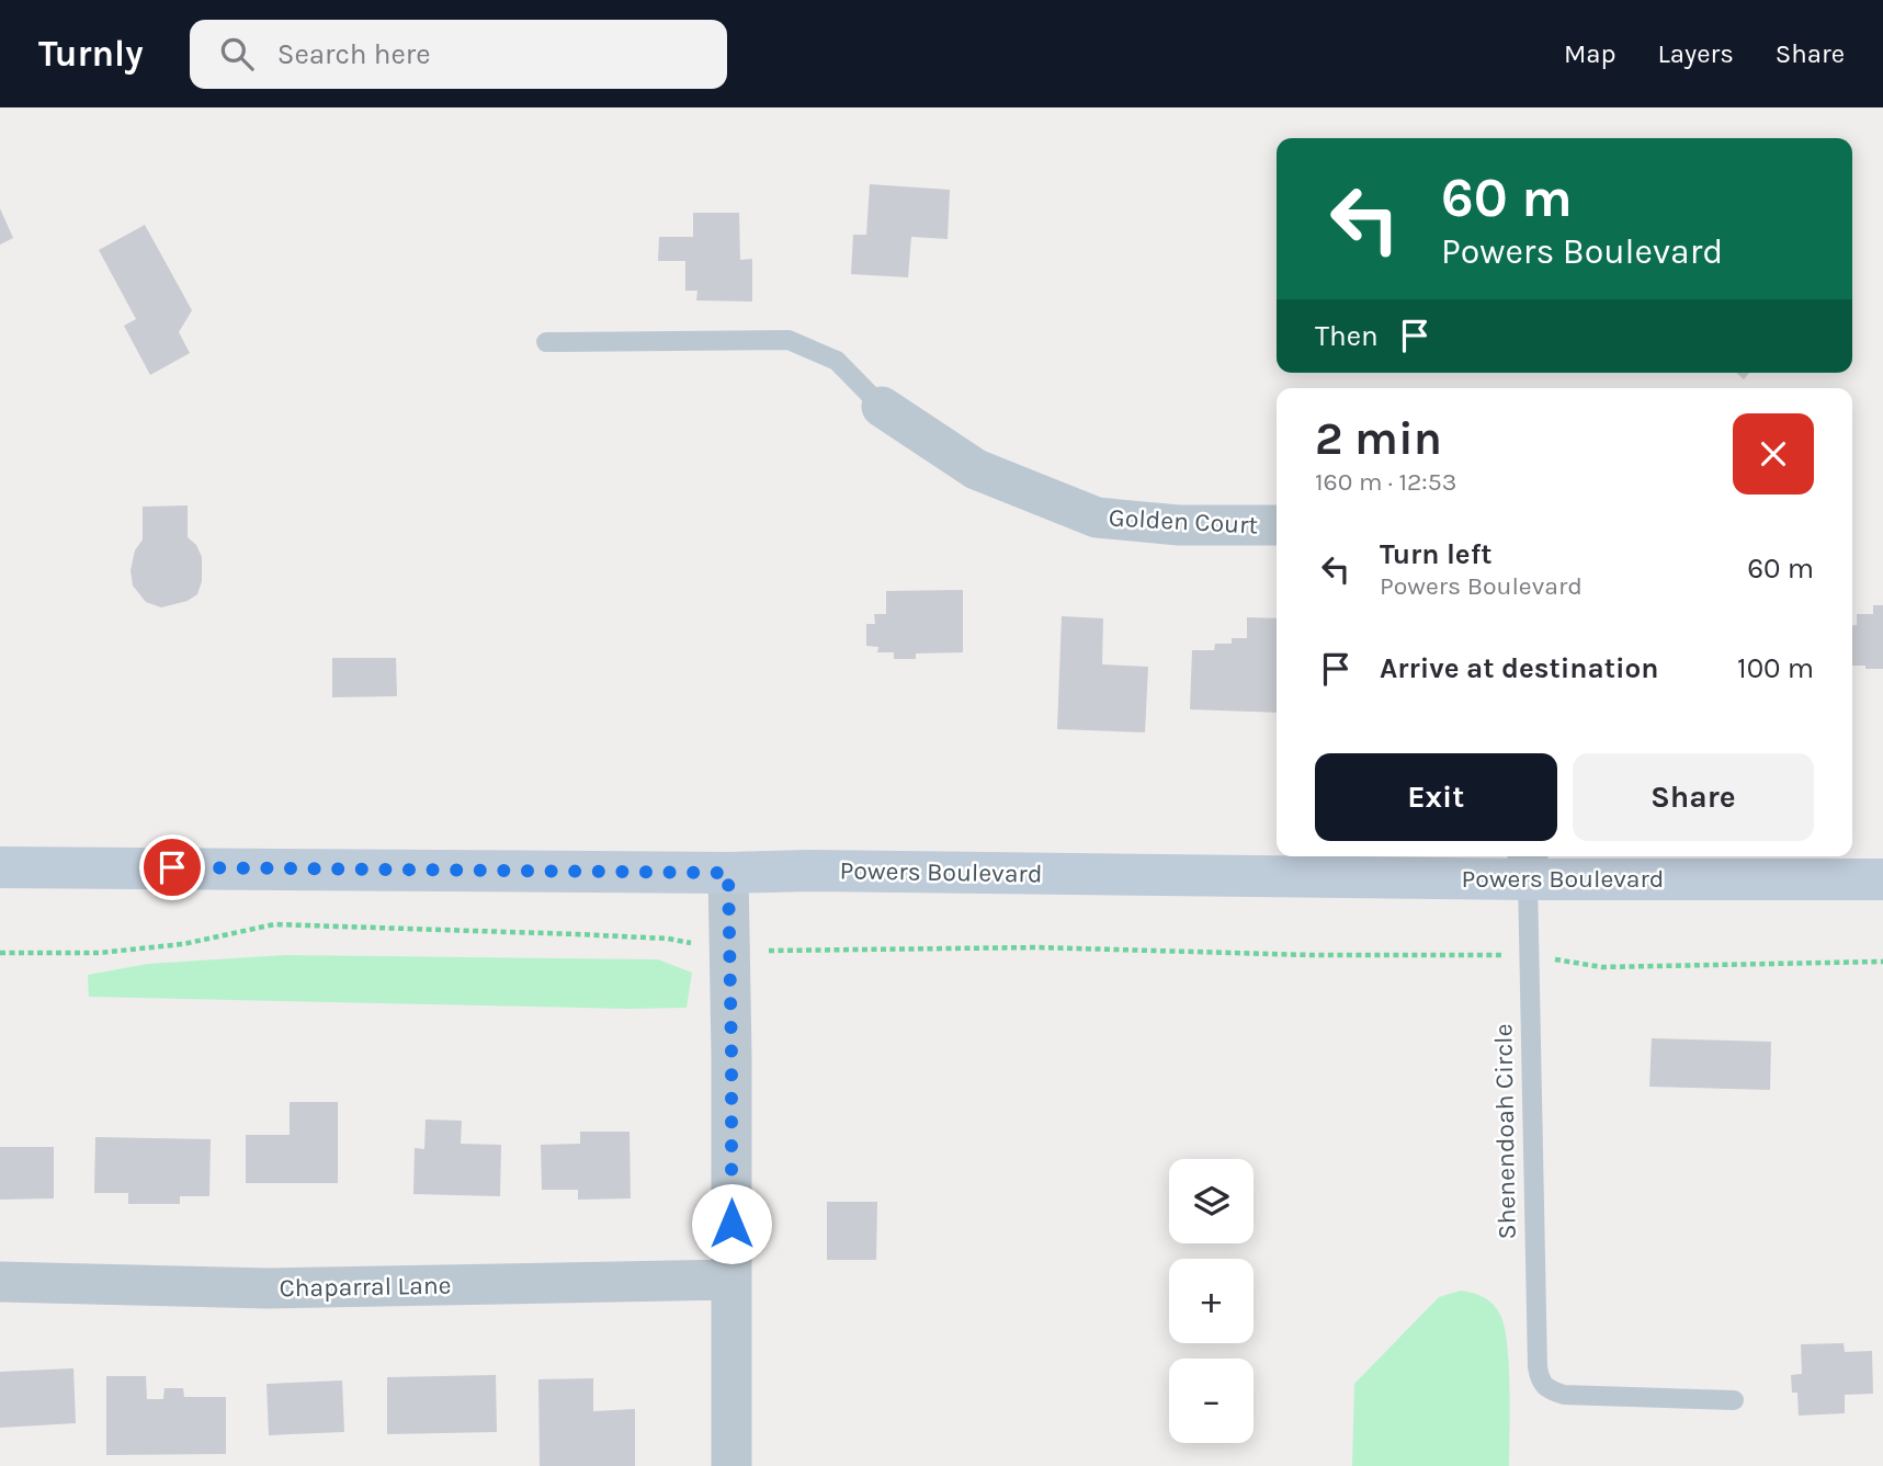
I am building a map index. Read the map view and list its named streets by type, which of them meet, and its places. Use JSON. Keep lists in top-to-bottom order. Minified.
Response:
{"streets":{"main road":["Powers Boulevard"],"street":["Golden Court","Chaparral Lane"],"lane":["Shenendoah Circle"]},"crossings":[["Powers Boulevard","Shenendoah Circle"]],"page":{"header":"Turnly","search":"Search here","nav":["Map","Layers","Share"],"turn":["60 m","Powers Boulevard"],"then":"Then","heading":["2 min","160 m · 12:53"],"list":[{"name":"Turn left","note":"Powers Boulevard","value":"60 m"},{"name":"Arrive at destination","value":"100 m"}],"buttons":["Exit","Share"],"map_buttons":["+","−"]}}
